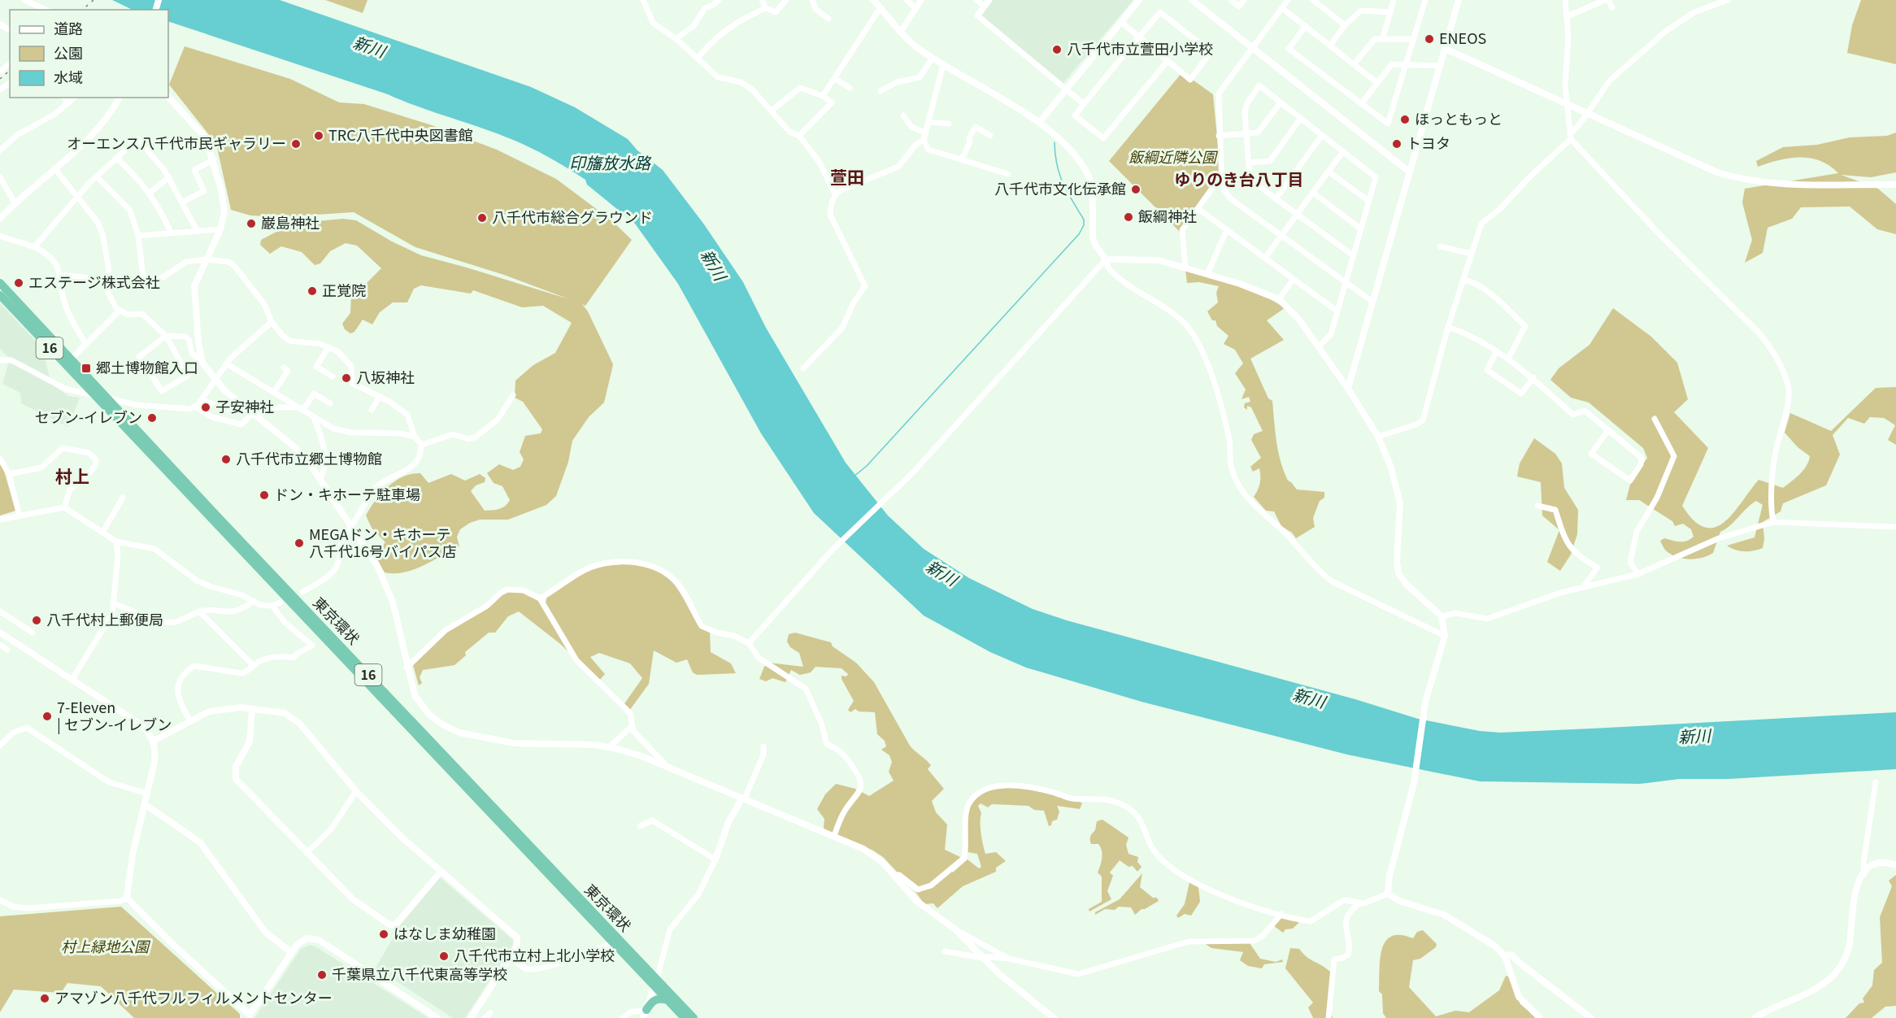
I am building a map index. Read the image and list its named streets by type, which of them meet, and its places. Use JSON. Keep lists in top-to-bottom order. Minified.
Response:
{"streets":{"highway":["16","東京環状"]},"districts":["萱田","ゆりのき台八丁目","村上"],"water":["新川","印旛放水路"],"parks":["飯綱近隣公園","村上緑地公園"],"places":{"other":["ENEOS","八千代市立萱田小学校","ほっともっと","TRC八千代中央図書館","オーエンス八千代市民ギャラリー","トヨタ","八千代市文化伝承館","飯綱神社","八千代市総合グラウンド","巌島神社","エステージ株式会社","正覚院","八坂神社","子安神社","セブン-イレブン","八千代市立郷土博物館","ドン・キホーテ駐車場","MEGAドン・キホーテ 八千代16号バイパス店","八千代村上郵便局","7-Eleven | セブン-イレブン","はなしま幼稚園","八千代市立村上北小学校","千葉県立八千代東高等学校","アマゾン八千代フルフィルメントセンター"],"transit":["郷土博物館入口"]},"legend":["道路","公園","水域"]}
